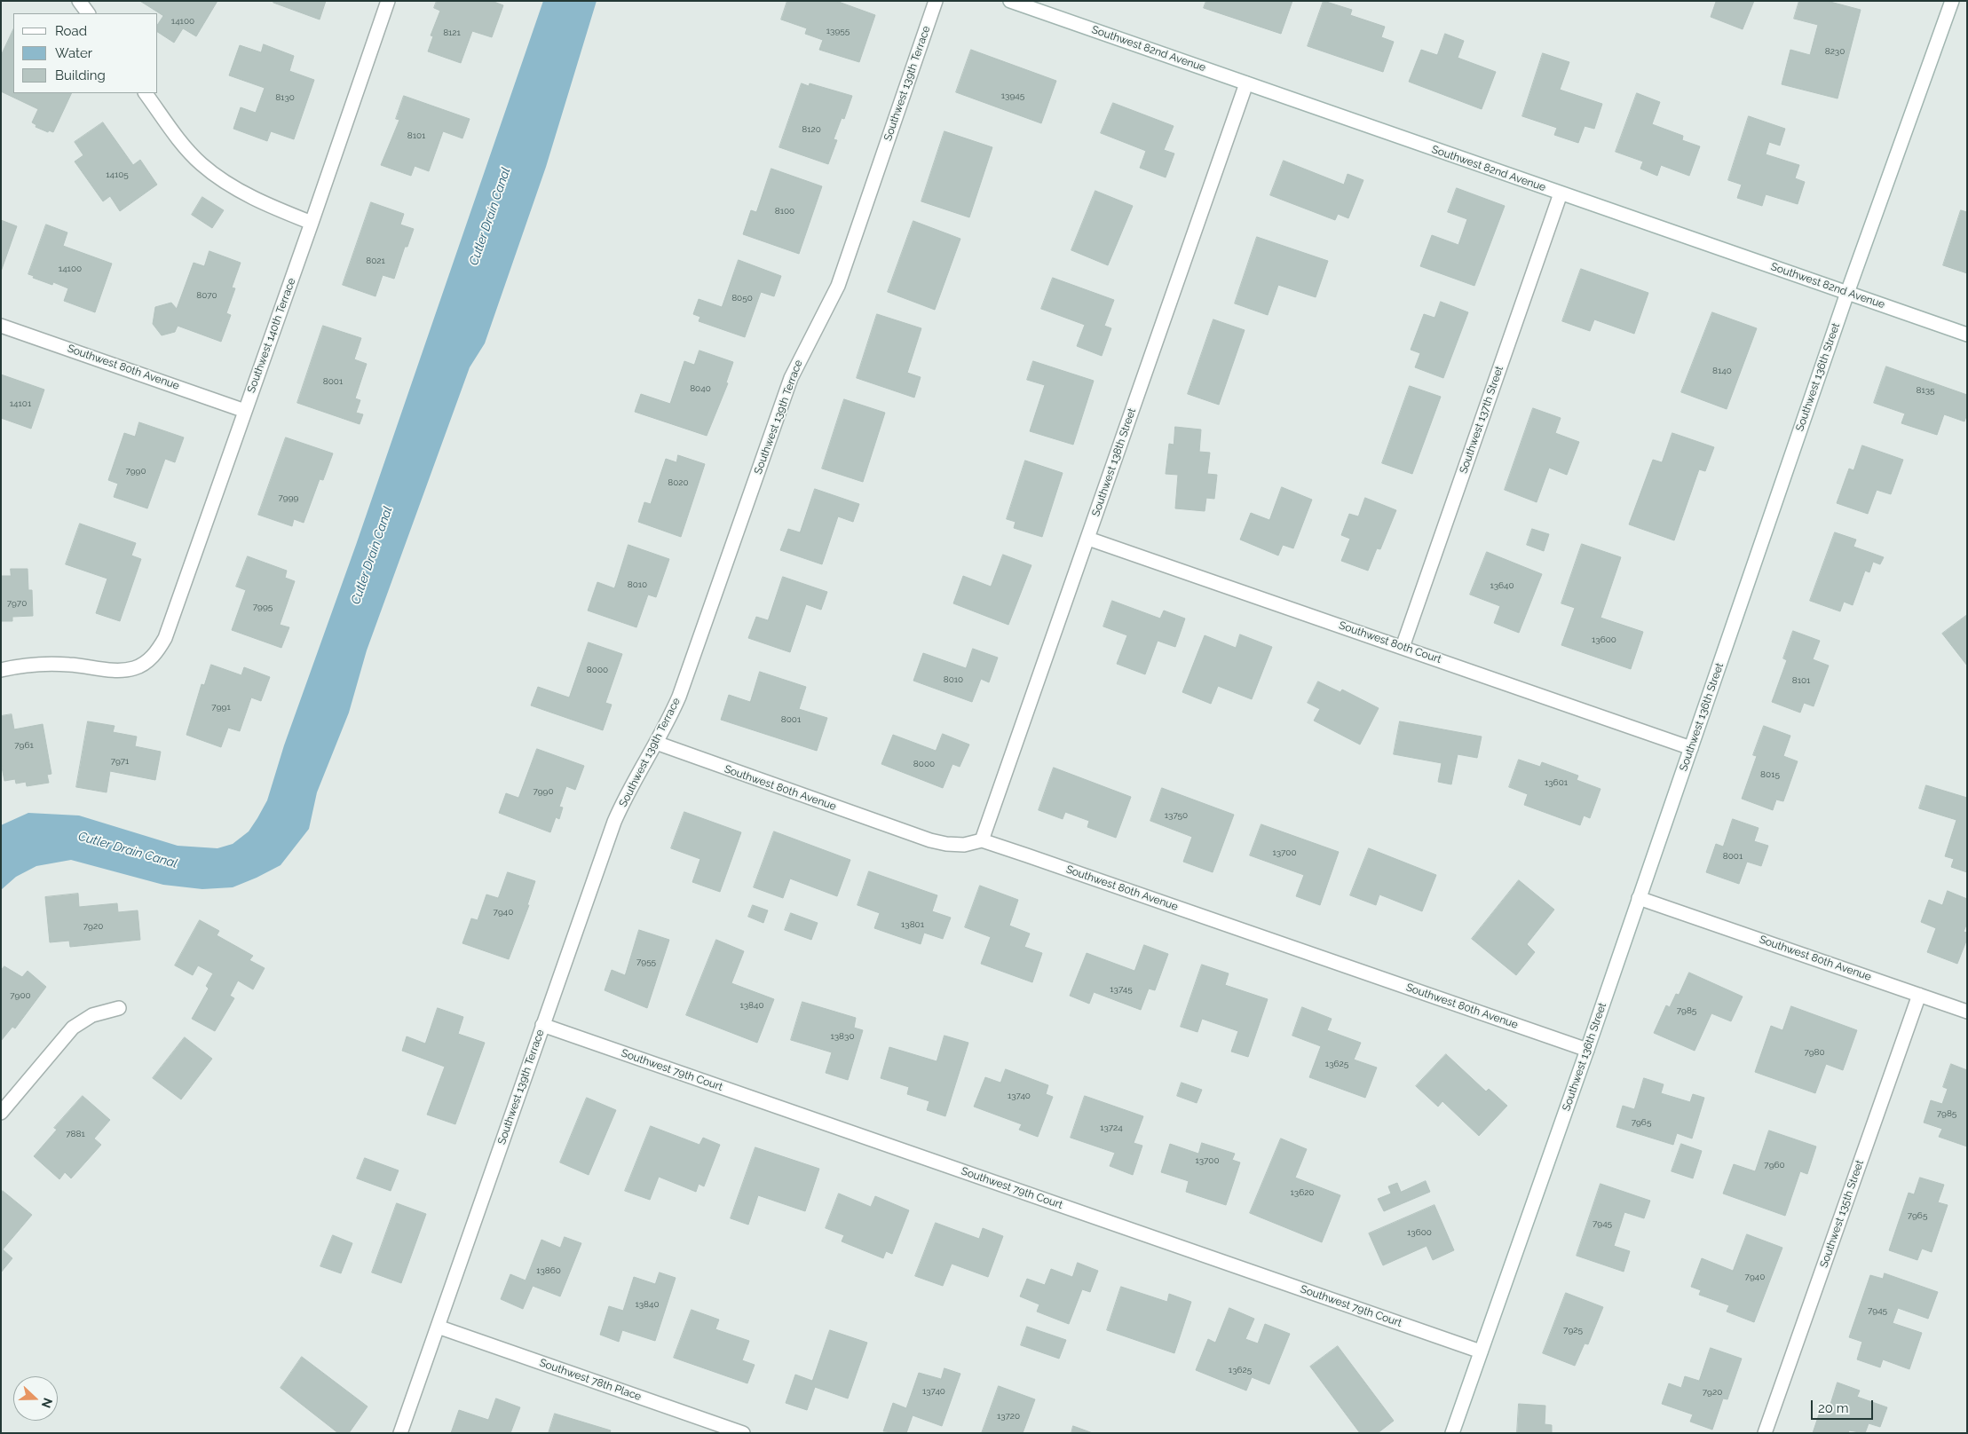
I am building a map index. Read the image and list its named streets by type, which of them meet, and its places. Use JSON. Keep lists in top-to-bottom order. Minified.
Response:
{"streets":{"street":["Southwest 82nd Avenue","Southwest 139th Terrace","Southwest 140th Terrace","Southwest 80th Avenue","Southwest 136th Street","Southwest 137th Street","Southwest 138th Street","Southwest 80th Court","Southwest 79th Court","Southwest 135th Street","Southwest 78th Place"]},"crossings":[["Southwest 82nd Avenue","Southwest 136th Street"],["Southwest 82nd Avenue","Southwest 137th Street"],["Southwest 82nd Avenue","Southwest 138th Street"],["Southwest 139th Terrace","Southwest 80th Avenue"],["Southwest 139th Terrace","Southwest 79th Court"],["Southwest 139th Terrace","Southwest 78th Place"],["Southwest 140th Terrace","Southwest 80th Avenue"],["Southwest 80th Avenue","Southwest 136th Street"],["Southwest 80th Avenue","Southwest 138th Street"],["Southwest 80th Avenue","Southwest 135th Street"],["Southwest 136th Street","Southwest 80th Court"],["Southwest 136th Street","Southwest 79th Court"],["Southwest 137th Street","Southwest 80th Court"],["Southwest 138th Street","Southwest 80th Court"]],"water":["Cutler Drain Canal"],"house_numbers":["14100","13955","8121","8230","13945","8130","8120","8101","14105","8100","8021","14100","8070","8050","8140","8001","8040","8135","14101","7990","8020","7999","8010","13640","7970","7995","13600","8000","8010","8101","7991","8001","7961","7971","8000","8015","13601","7990","13750","13700","8001","7940","13801","7920","7955","13745","7900","13840","7985","13830","7980","13625","13740","7985","7965","13724","7881","13700","7960","13620","7965","7945","13600","13860","7940","13840","7945","7925","13625","13740","7920","13720"],"legend":["Road","Water","Building"],"scale_bar":"20 m","north":"right"}
